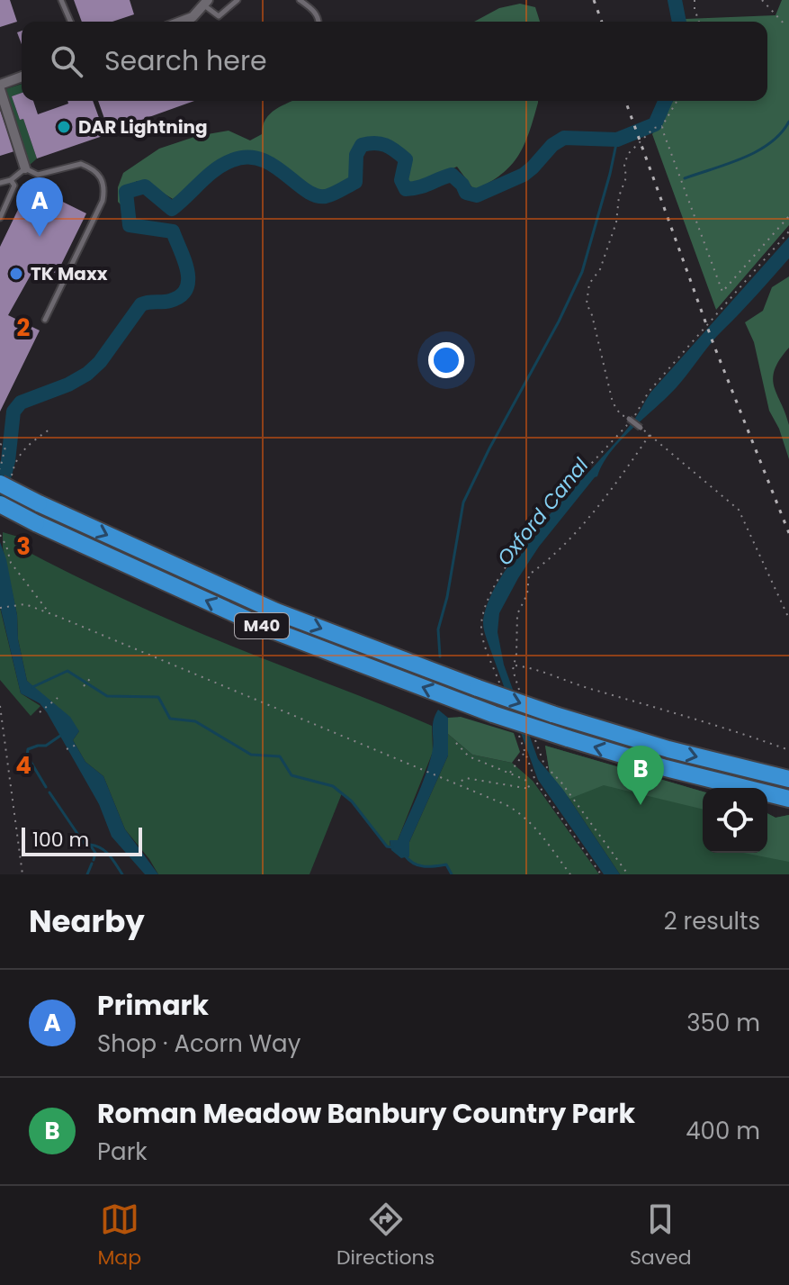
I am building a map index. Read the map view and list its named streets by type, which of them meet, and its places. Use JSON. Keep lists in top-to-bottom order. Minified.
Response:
{"streets":{"highway":["M40"]},"water":["Oxford Canal"],"places":["DAR Lightning","TK Maxx"],"scale_bar":"100 m","page":{"search":"Search here","pins":["A","B"],"scale":"100 m","heading":["Nearby","2 results"],"list":[{"mark":"A","name":"Primark","note":"Shop · Acorn Way","value":"350 m"},{"mark":"B","name":"Roman Meadow Banbury Country Park","note":"Park","value":"400 m"}],"nav":["Map","Directions","Saved"]},"grid":{"rows":["2","3","4"]}}
